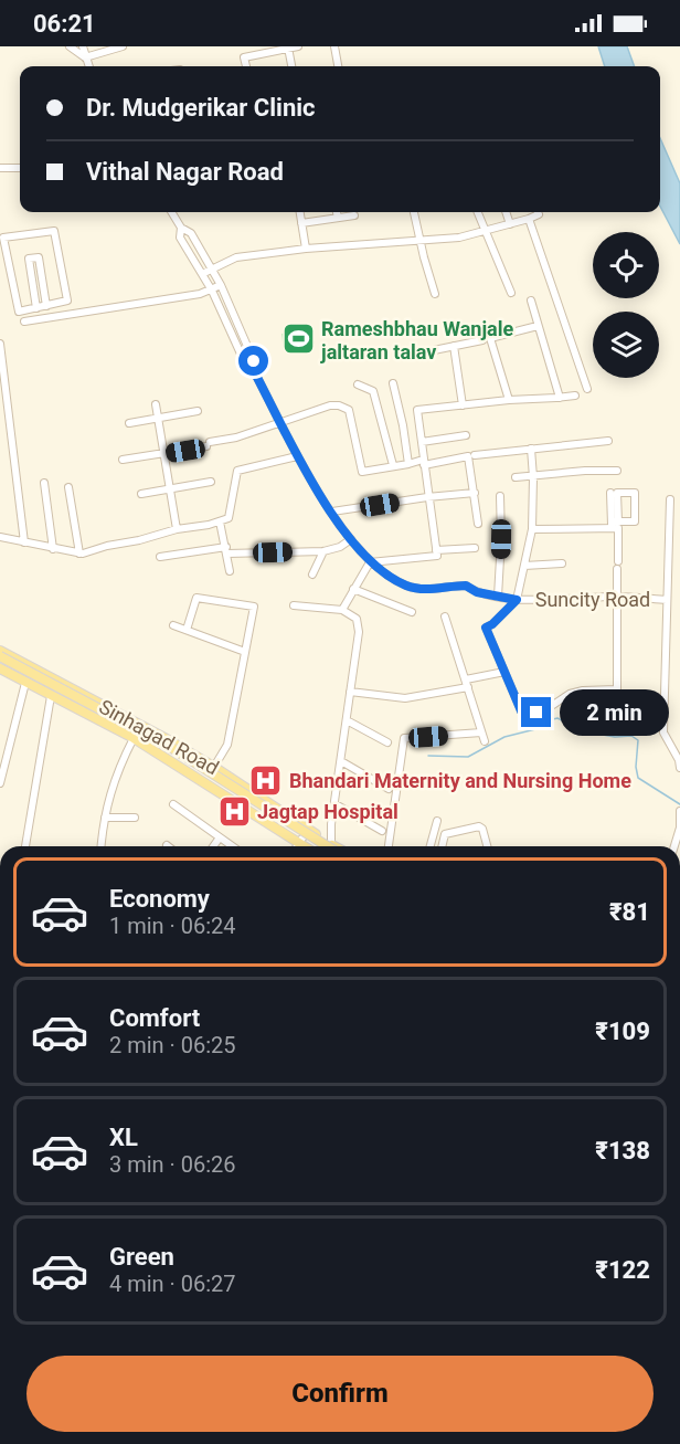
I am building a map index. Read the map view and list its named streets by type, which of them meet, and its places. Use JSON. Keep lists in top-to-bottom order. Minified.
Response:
{"streets":{"main road":["Sinhagad Road"],"street":["Suncity Road"]},"places":{"sports":["Rameshbhau Wanjale jaltaran talav"],"hospital":["Bhandari Maternity and Nursing Home","Jagtap Hospital"]},"page":{"status":"06:21","banner":["Dr. Mudgerikar Clinic","Vithal Nagar Road"],"bubble":"2 min","list":[{"name":"Economy","note":"1 min · 06:24","value":"₹81"},{"name":"Comfort","note":"2 min · 06:25","value":"₹109"},{"name":"XL","note":"3 min · 06:26","value":"₹138"},{"name":"Green","note":"4 min · 06:27","value":"₹122"}],"buttons":"Confirm"}}
